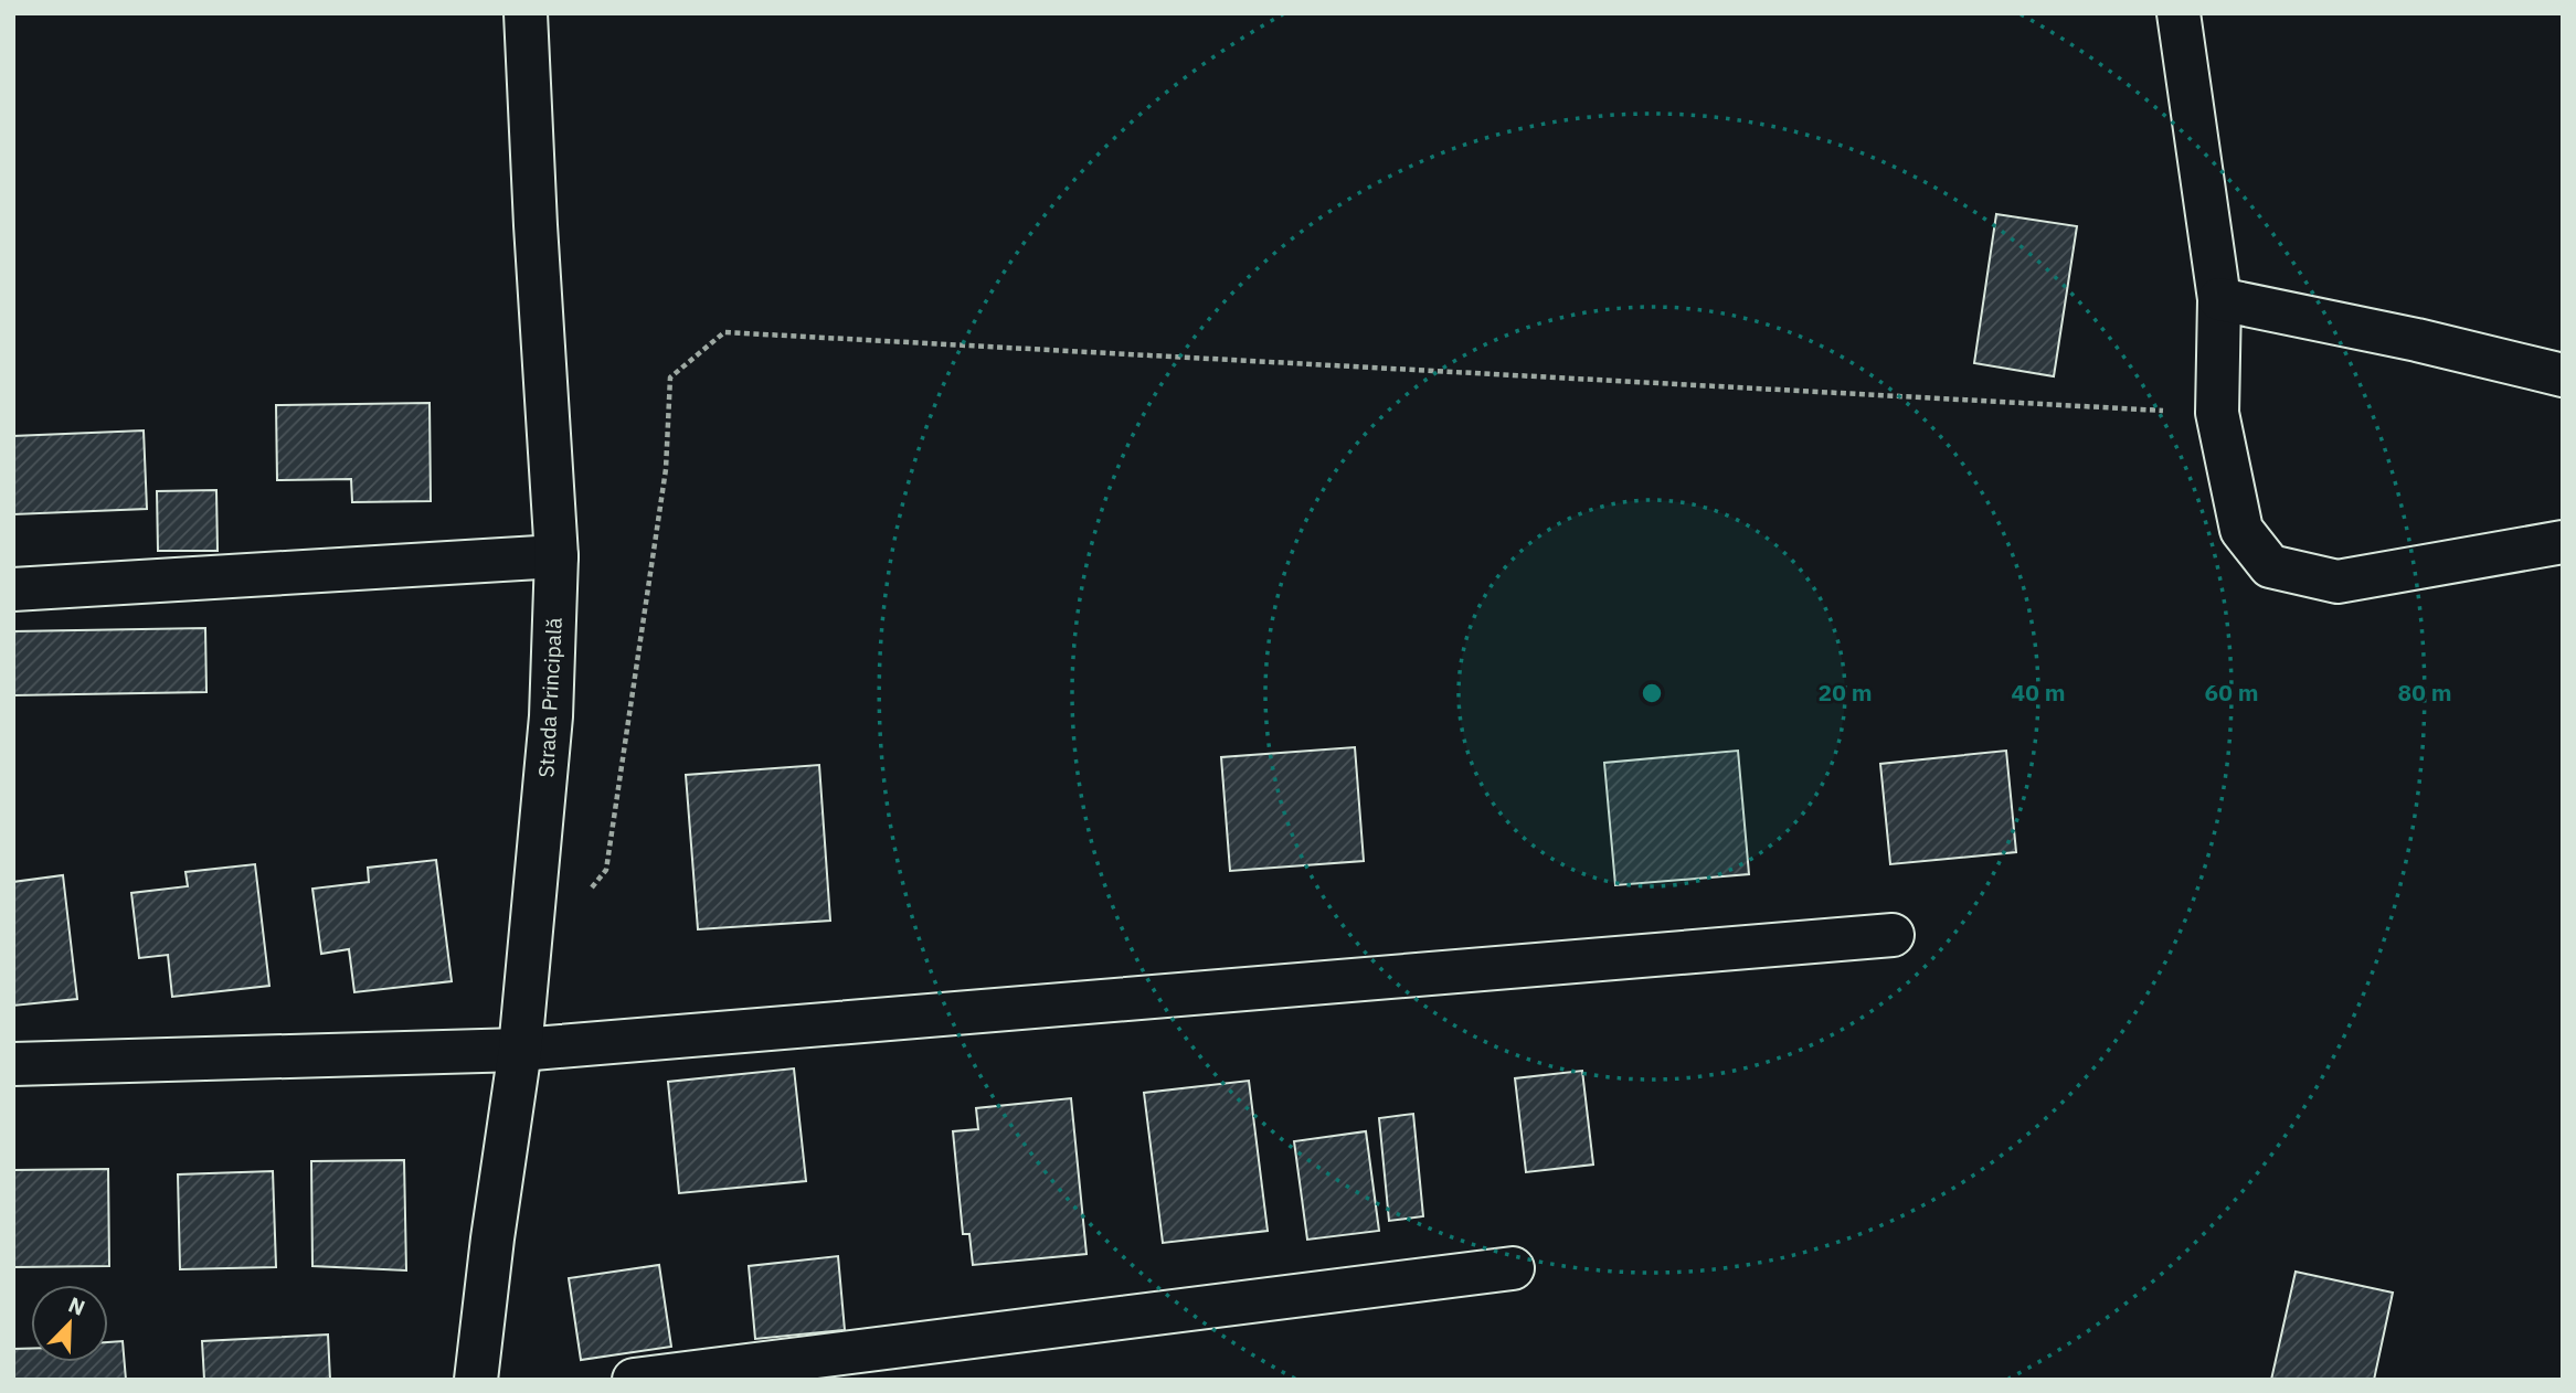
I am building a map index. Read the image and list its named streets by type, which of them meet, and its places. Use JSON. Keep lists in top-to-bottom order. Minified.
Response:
{"streets":{"street":["Strada Principală"]},"north":"top right","rings":["20 m","40 m","60 m","80 m"]}
